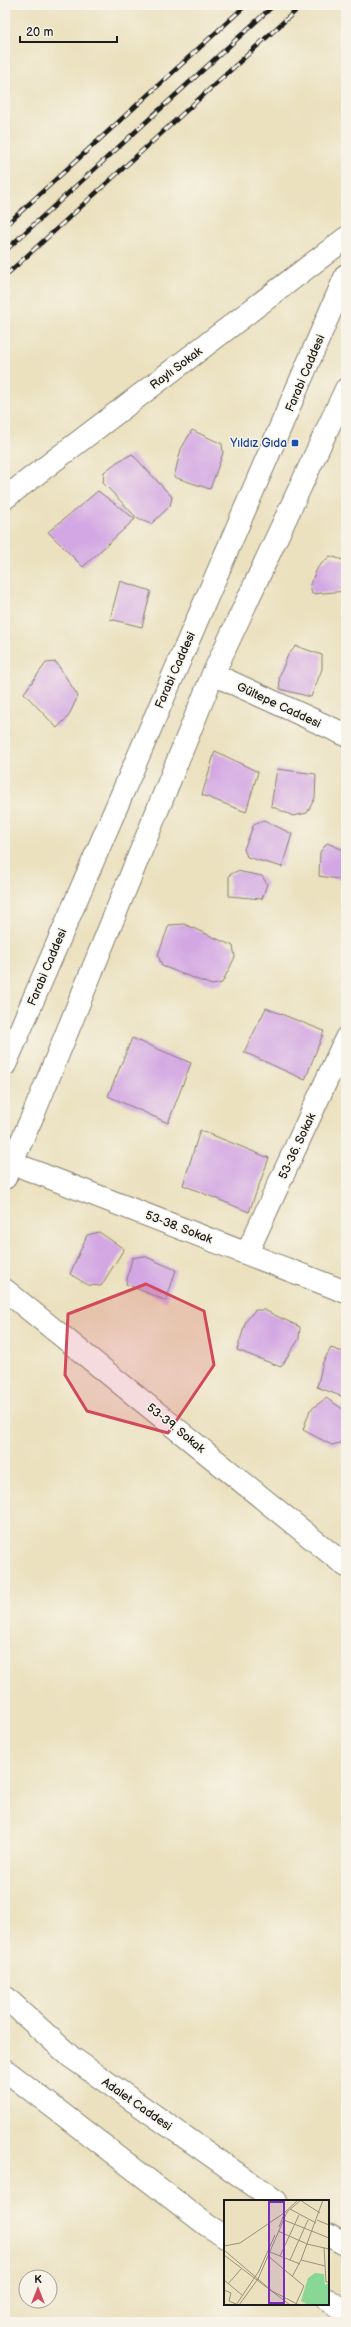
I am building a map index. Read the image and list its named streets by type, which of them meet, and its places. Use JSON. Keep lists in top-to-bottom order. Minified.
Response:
{"streets":{"street":["Raylı Sokak","Farabi Caddesi","Gültepe Caddesi","53-36. Sokak","53-38. Sokak","53-39. Sokak","Adalet Caddesi"]},"crossings":[["53-36. Sokak","53-38. Sokak"]],"places":{"transit":["Yıldız Gıda"]},"scale_bar":"20 m","north":"top"}
